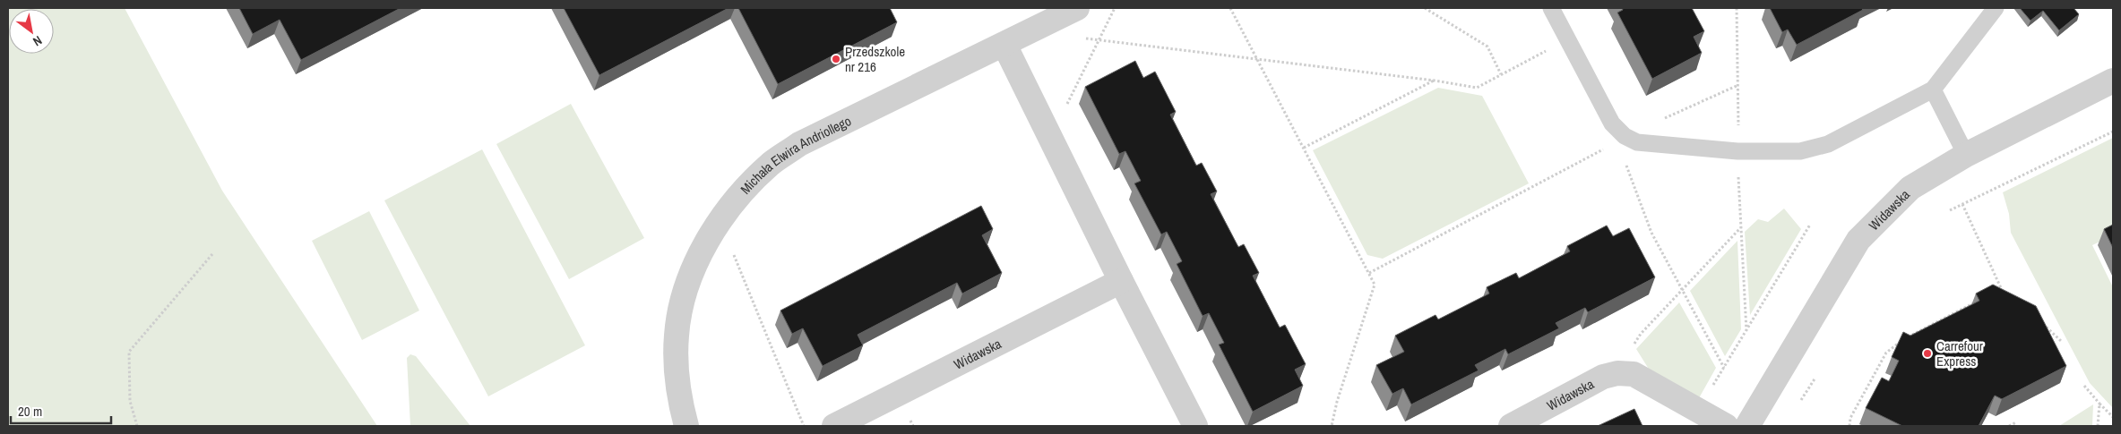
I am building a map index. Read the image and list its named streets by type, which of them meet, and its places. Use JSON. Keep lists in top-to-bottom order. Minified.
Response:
{"streets":{"street":["Michała Elwira Andriollego","Widawska"]},"places":["Przedszkole nr 216","Carrefour Express"],"scale_bar":"20 m","north":"bottom right"}
